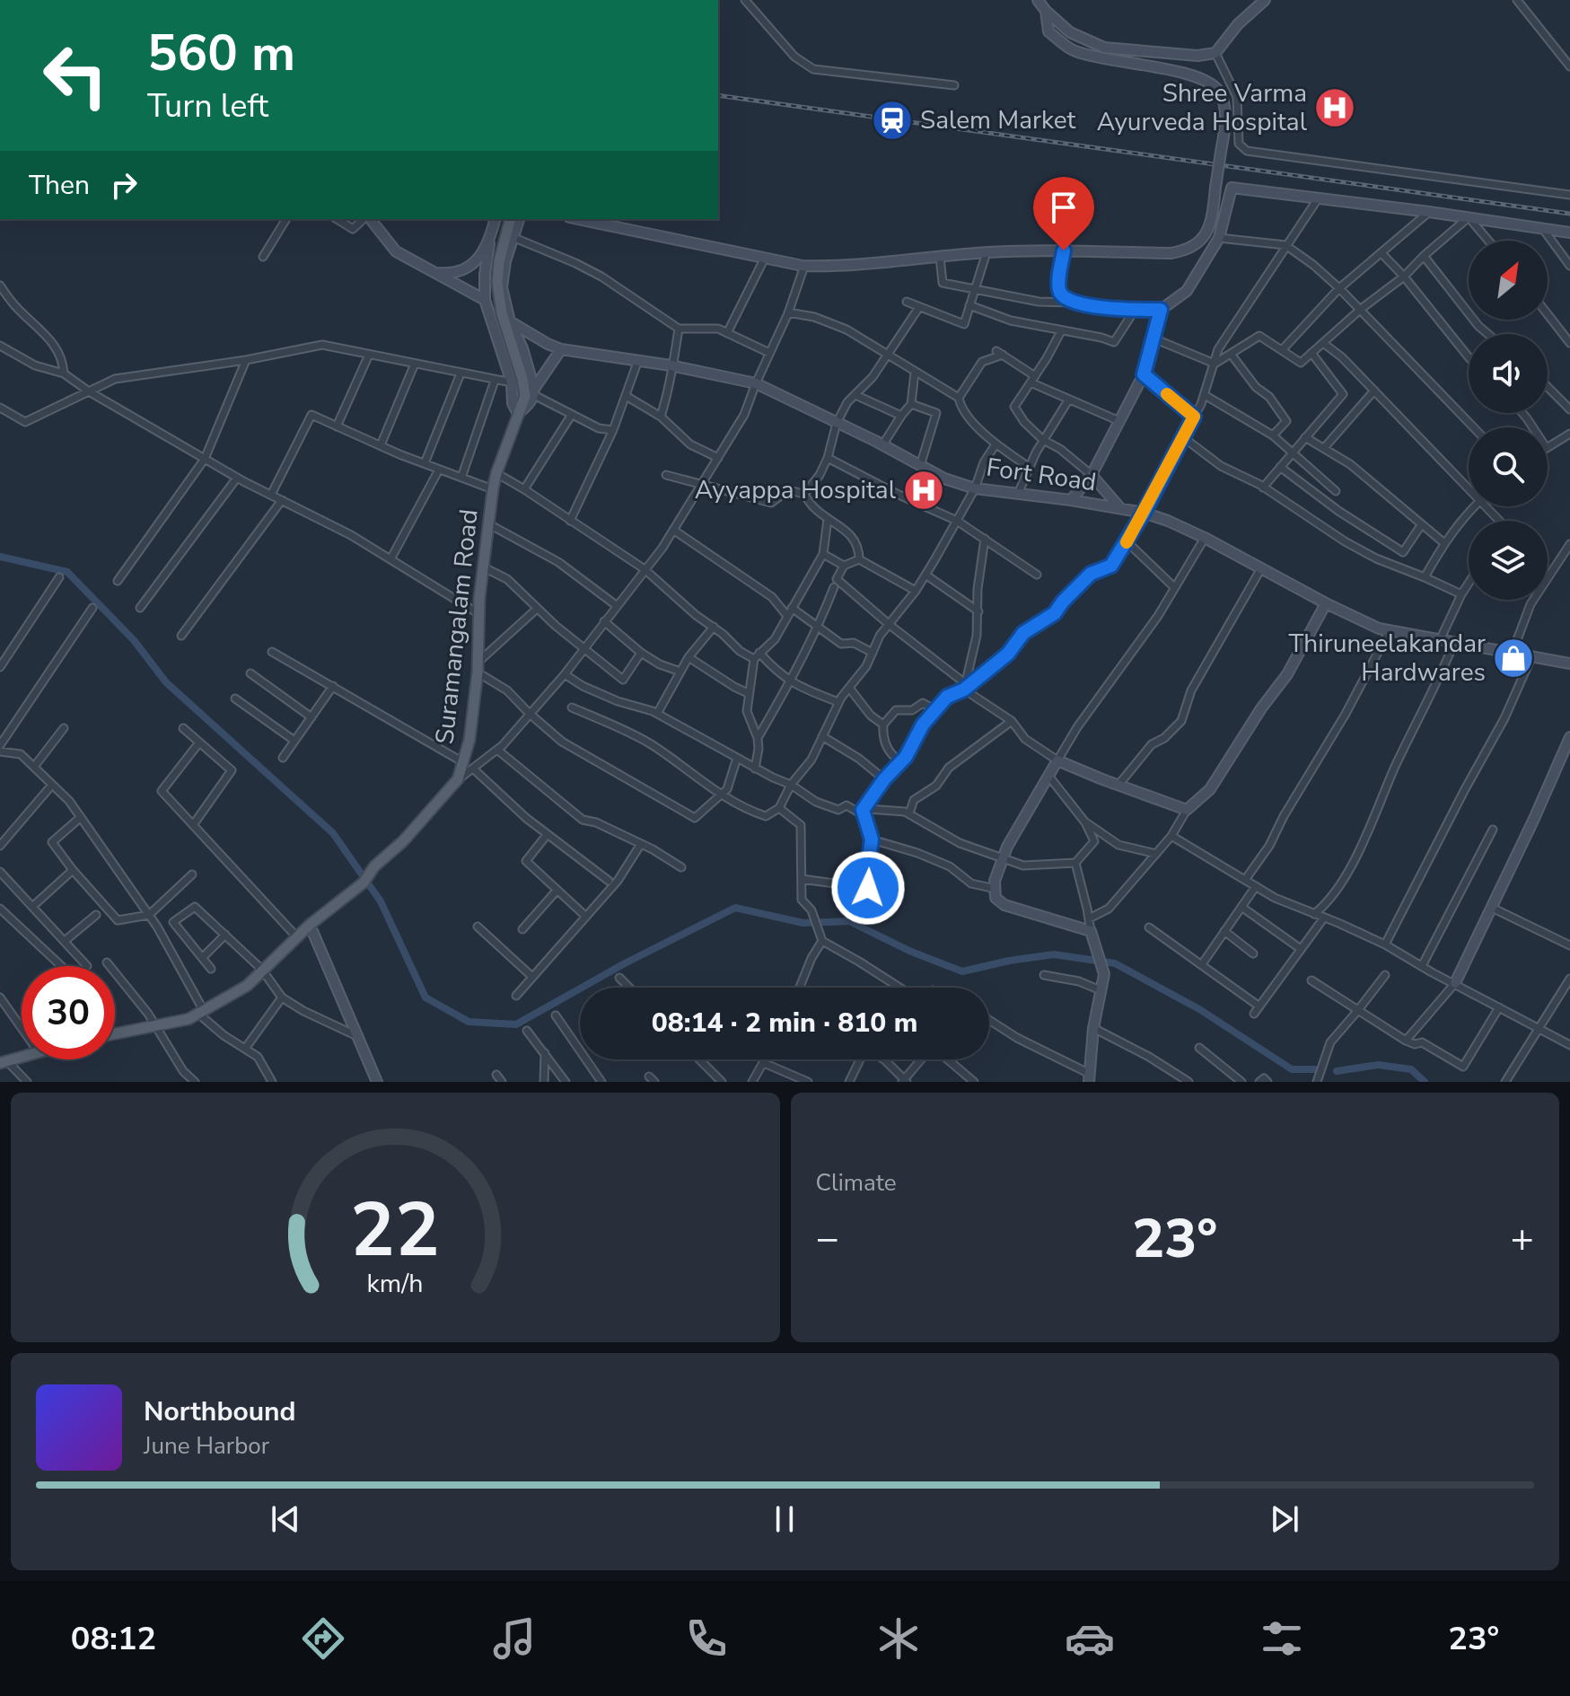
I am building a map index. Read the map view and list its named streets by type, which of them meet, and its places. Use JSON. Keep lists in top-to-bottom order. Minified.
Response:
{"streets":{"main road":["Suramangalam Road"],"street":["Fort Road"]},"places":{"hospital":["Shree Varma Ayurveda Hospital","Ayyappa Hospital"],"station":["Salem Market"],"shop":["Thiruneelakandar Hardwares"]},"north":"top right","page":{"turn":["560 m","Turn left"],"then":"Then","limit":"30","trip":"08:14 · 2 min · 810 m","tile":"Climate","heat":["−","23°","+"],"song":["Northbound","June Harbor"],"tabs":["08:12","23°"],"gauge":["22","km/h"]}}
